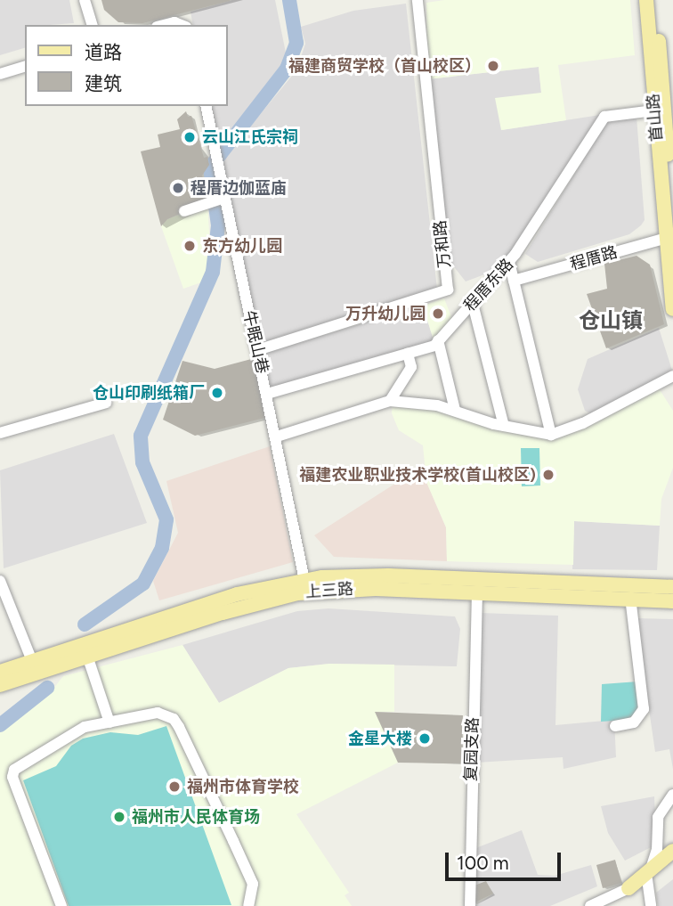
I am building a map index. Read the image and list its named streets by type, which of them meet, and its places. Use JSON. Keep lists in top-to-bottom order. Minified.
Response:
{"streets":{"main road":["首山路","上三路"],"street":["万和路","程厝路","程厝东路","牛眠山巷","复园支路"]},"crossings":[["首山路","程厝路"],["首山路","程厝东路"],["万和路","牛眠山巷"],["程厝东路","牛眠山巷"],["牛眠山巷","上三路"],["上三路","复园支路"]],"districts":["仓山镇"],"places":["福建商贸学校（首山校区）","云山江氏宗祠","程厝边伽蓝庙","东方幼儿园","万升幼儿园","仓山印刷纸箱厂","福建农业职业技术学校(首山校区)","金星大楼","福州市体育学校","福州市人民体育场"],"legend":["道路","建筑"],"scale_bar":"100 m"}
